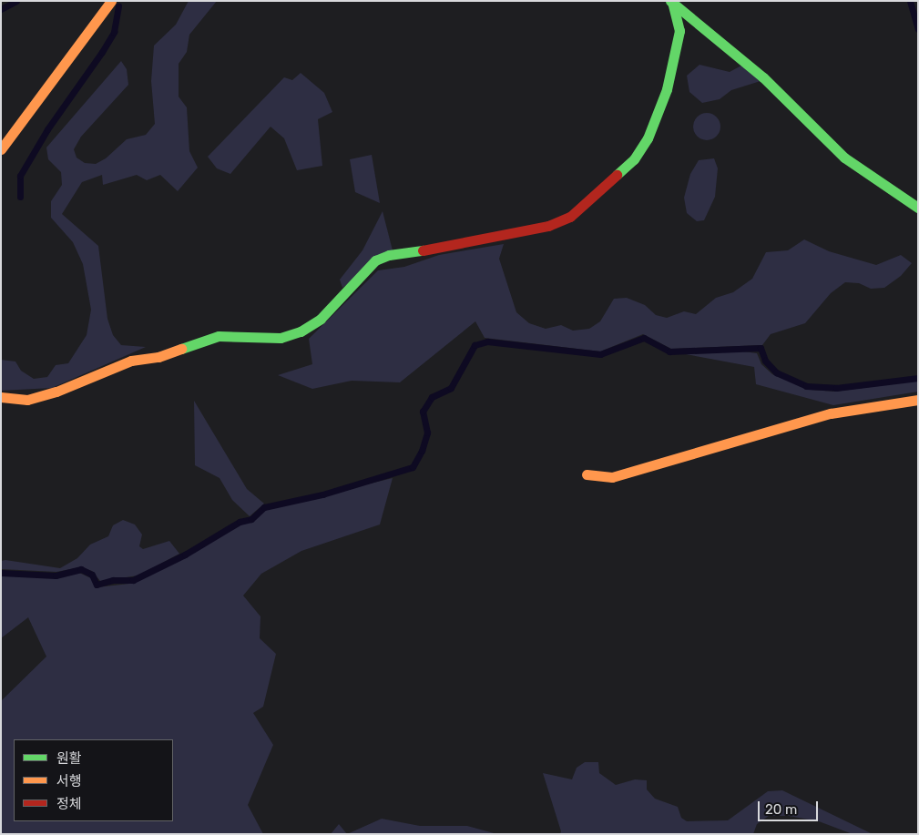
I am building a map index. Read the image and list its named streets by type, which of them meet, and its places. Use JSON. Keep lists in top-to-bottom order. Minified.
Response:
{"legend":["원활","서행","정체"],"scale_bar":"20 m"}
